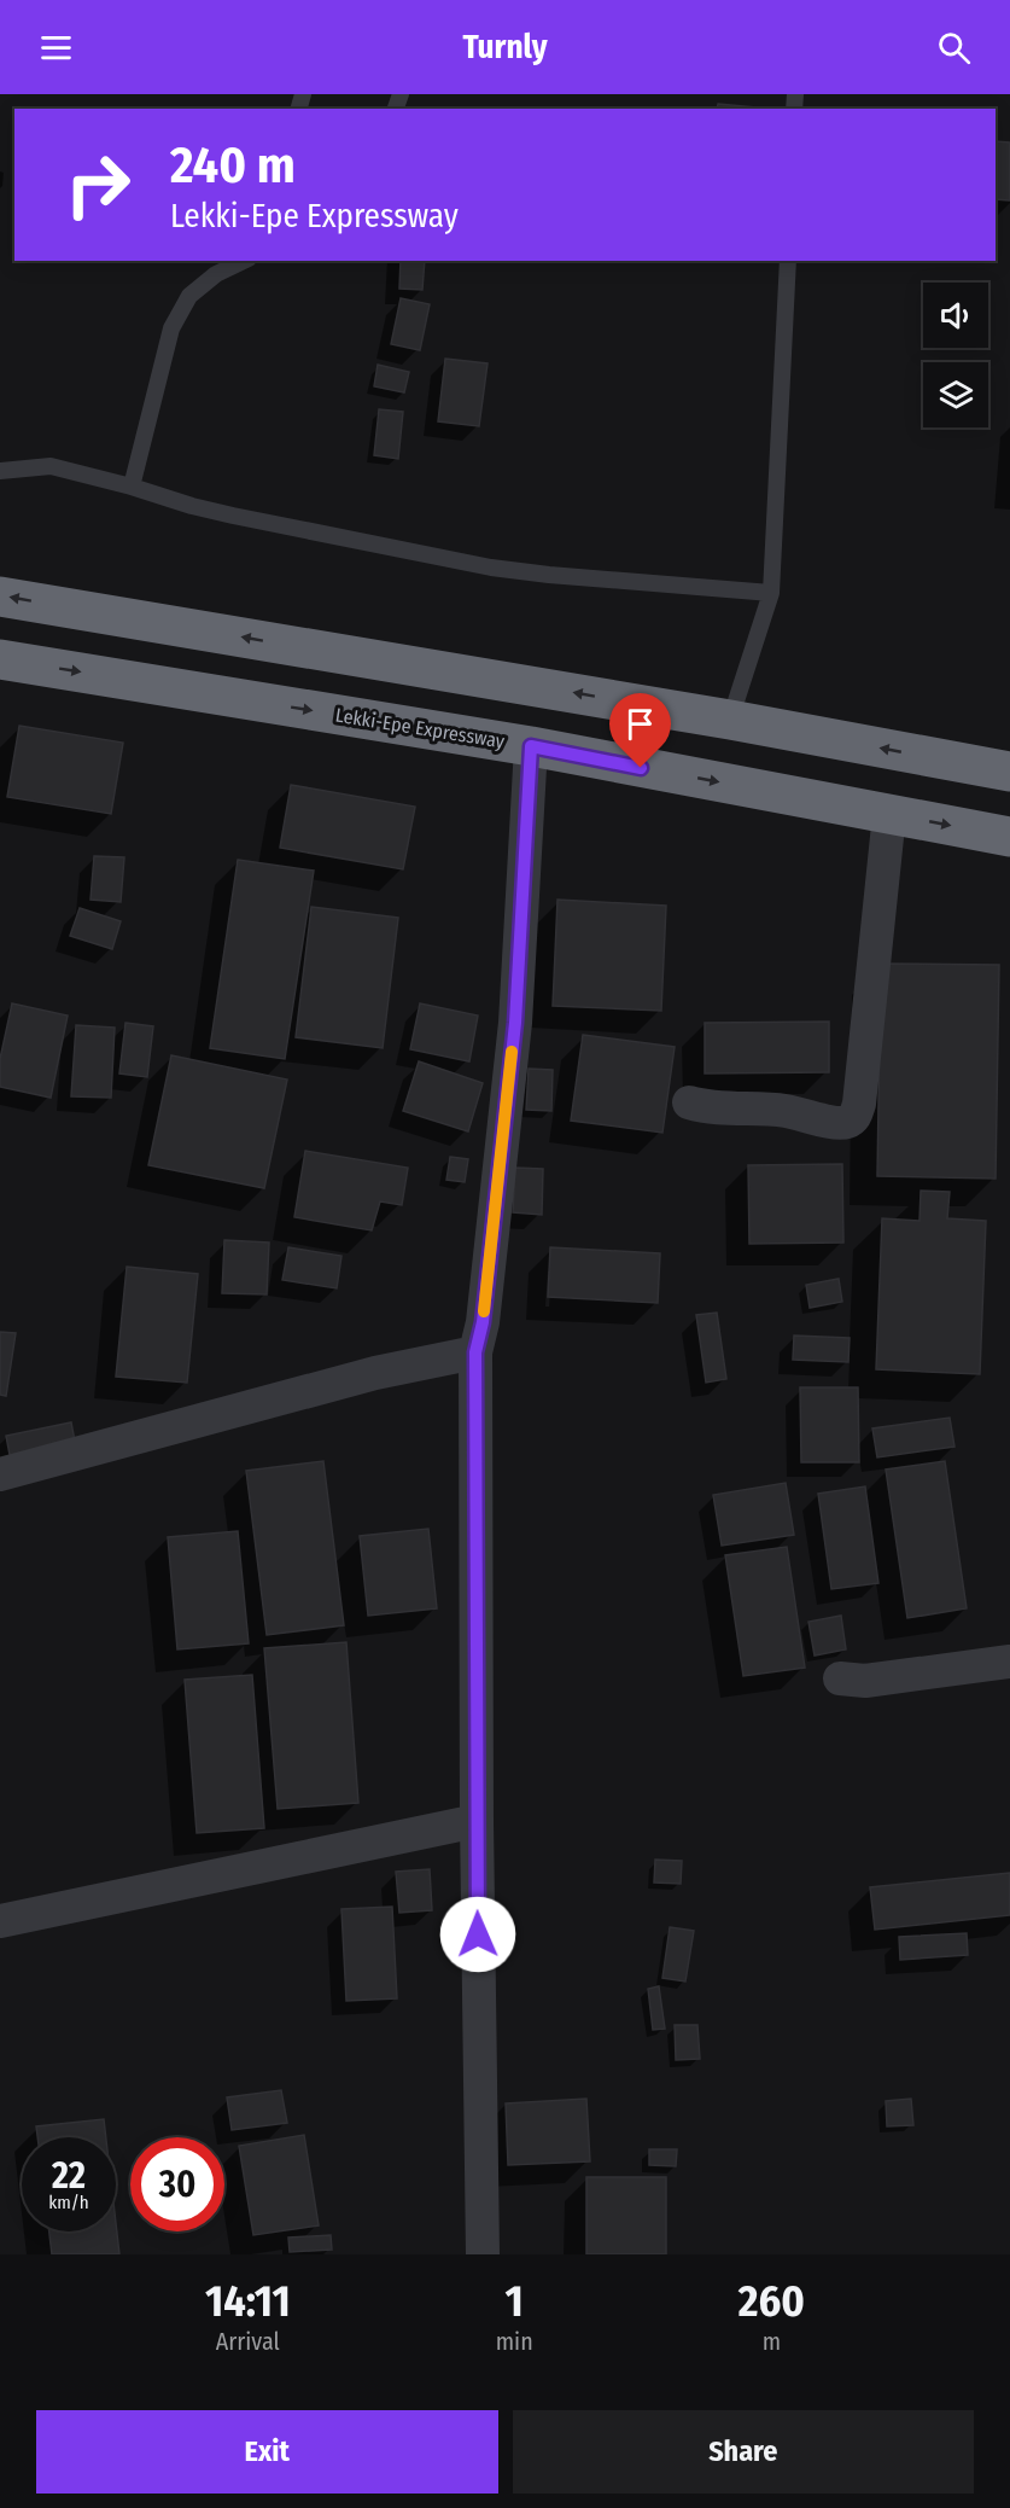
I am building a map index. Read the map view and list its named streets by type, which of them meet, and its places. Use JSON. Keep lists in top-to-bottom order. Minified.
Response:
{"streets":{"highway":["Lekki-Epe Expressway"]},"page":{"header":"Turnly","turn":["240 m","Lekki-Epe Expressway"],"speed":"22 km/h","limit":"30","eta":["14:11","Arrival","1","min","260","m"],"buttons":["Exit","Share"]}}
